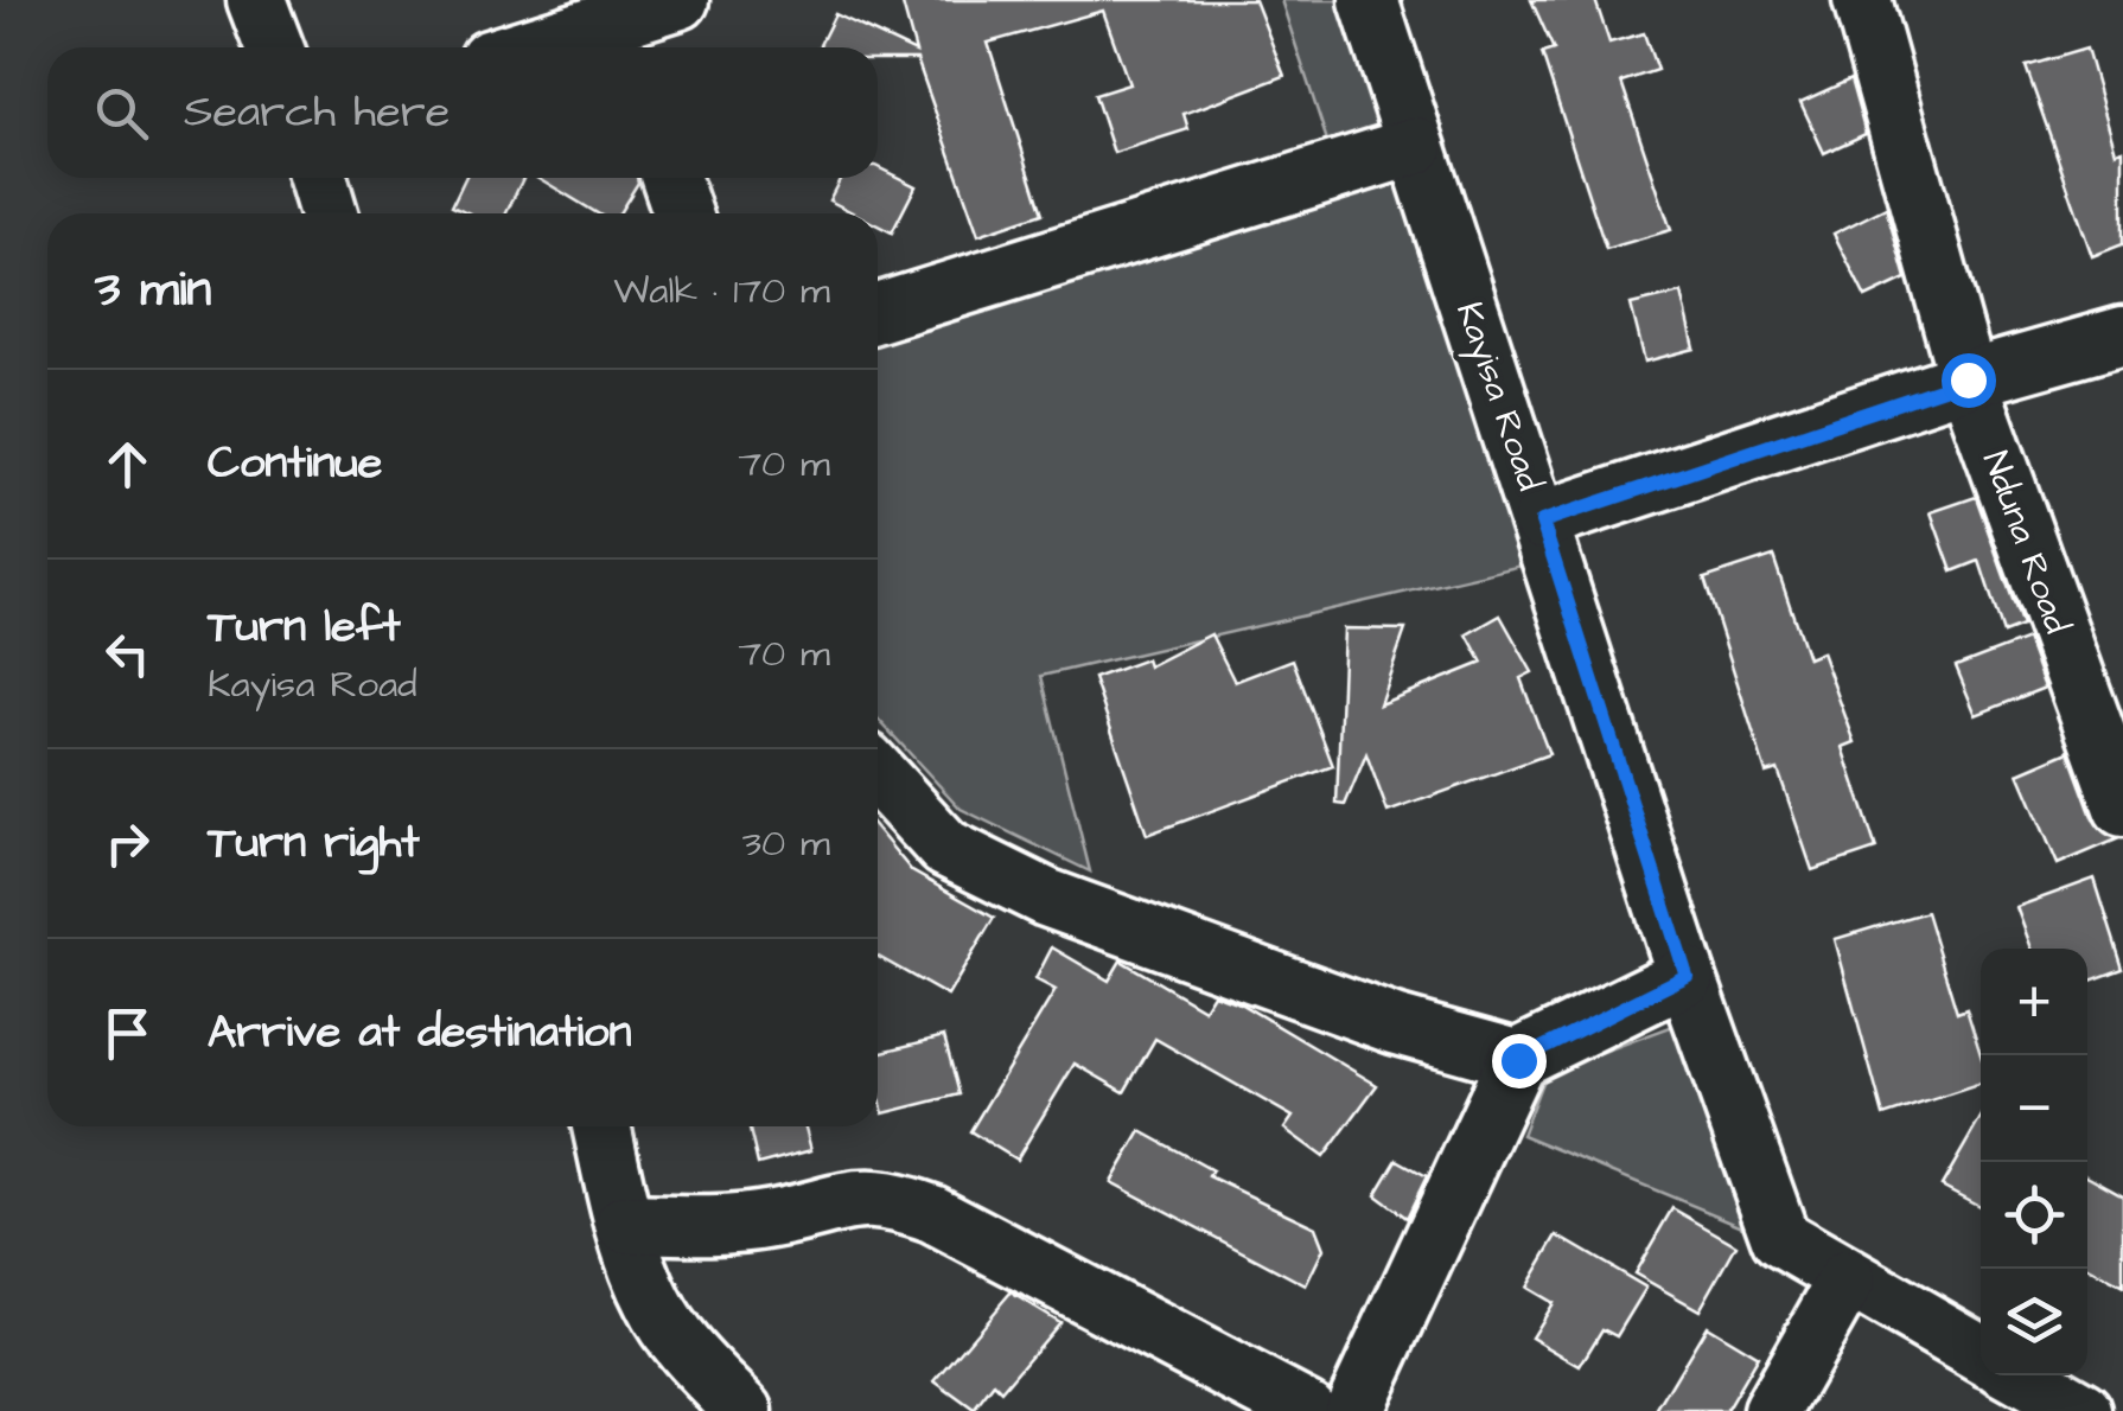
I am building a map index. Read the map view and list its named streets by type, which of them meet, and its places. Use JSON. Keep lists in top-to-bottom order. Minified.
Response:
{"streets":{"street":["Kayisa Road","Nduna Road"]},"page":{"search":"Search here","heading":["3 min","Walk · 170 m"],"list":[["Continue","70 m"],["Turn left","Kayisa Road","70 m"],["Turn right","30 m"],"Arrive at destination"],"map_buttons":["+","−"]}}
